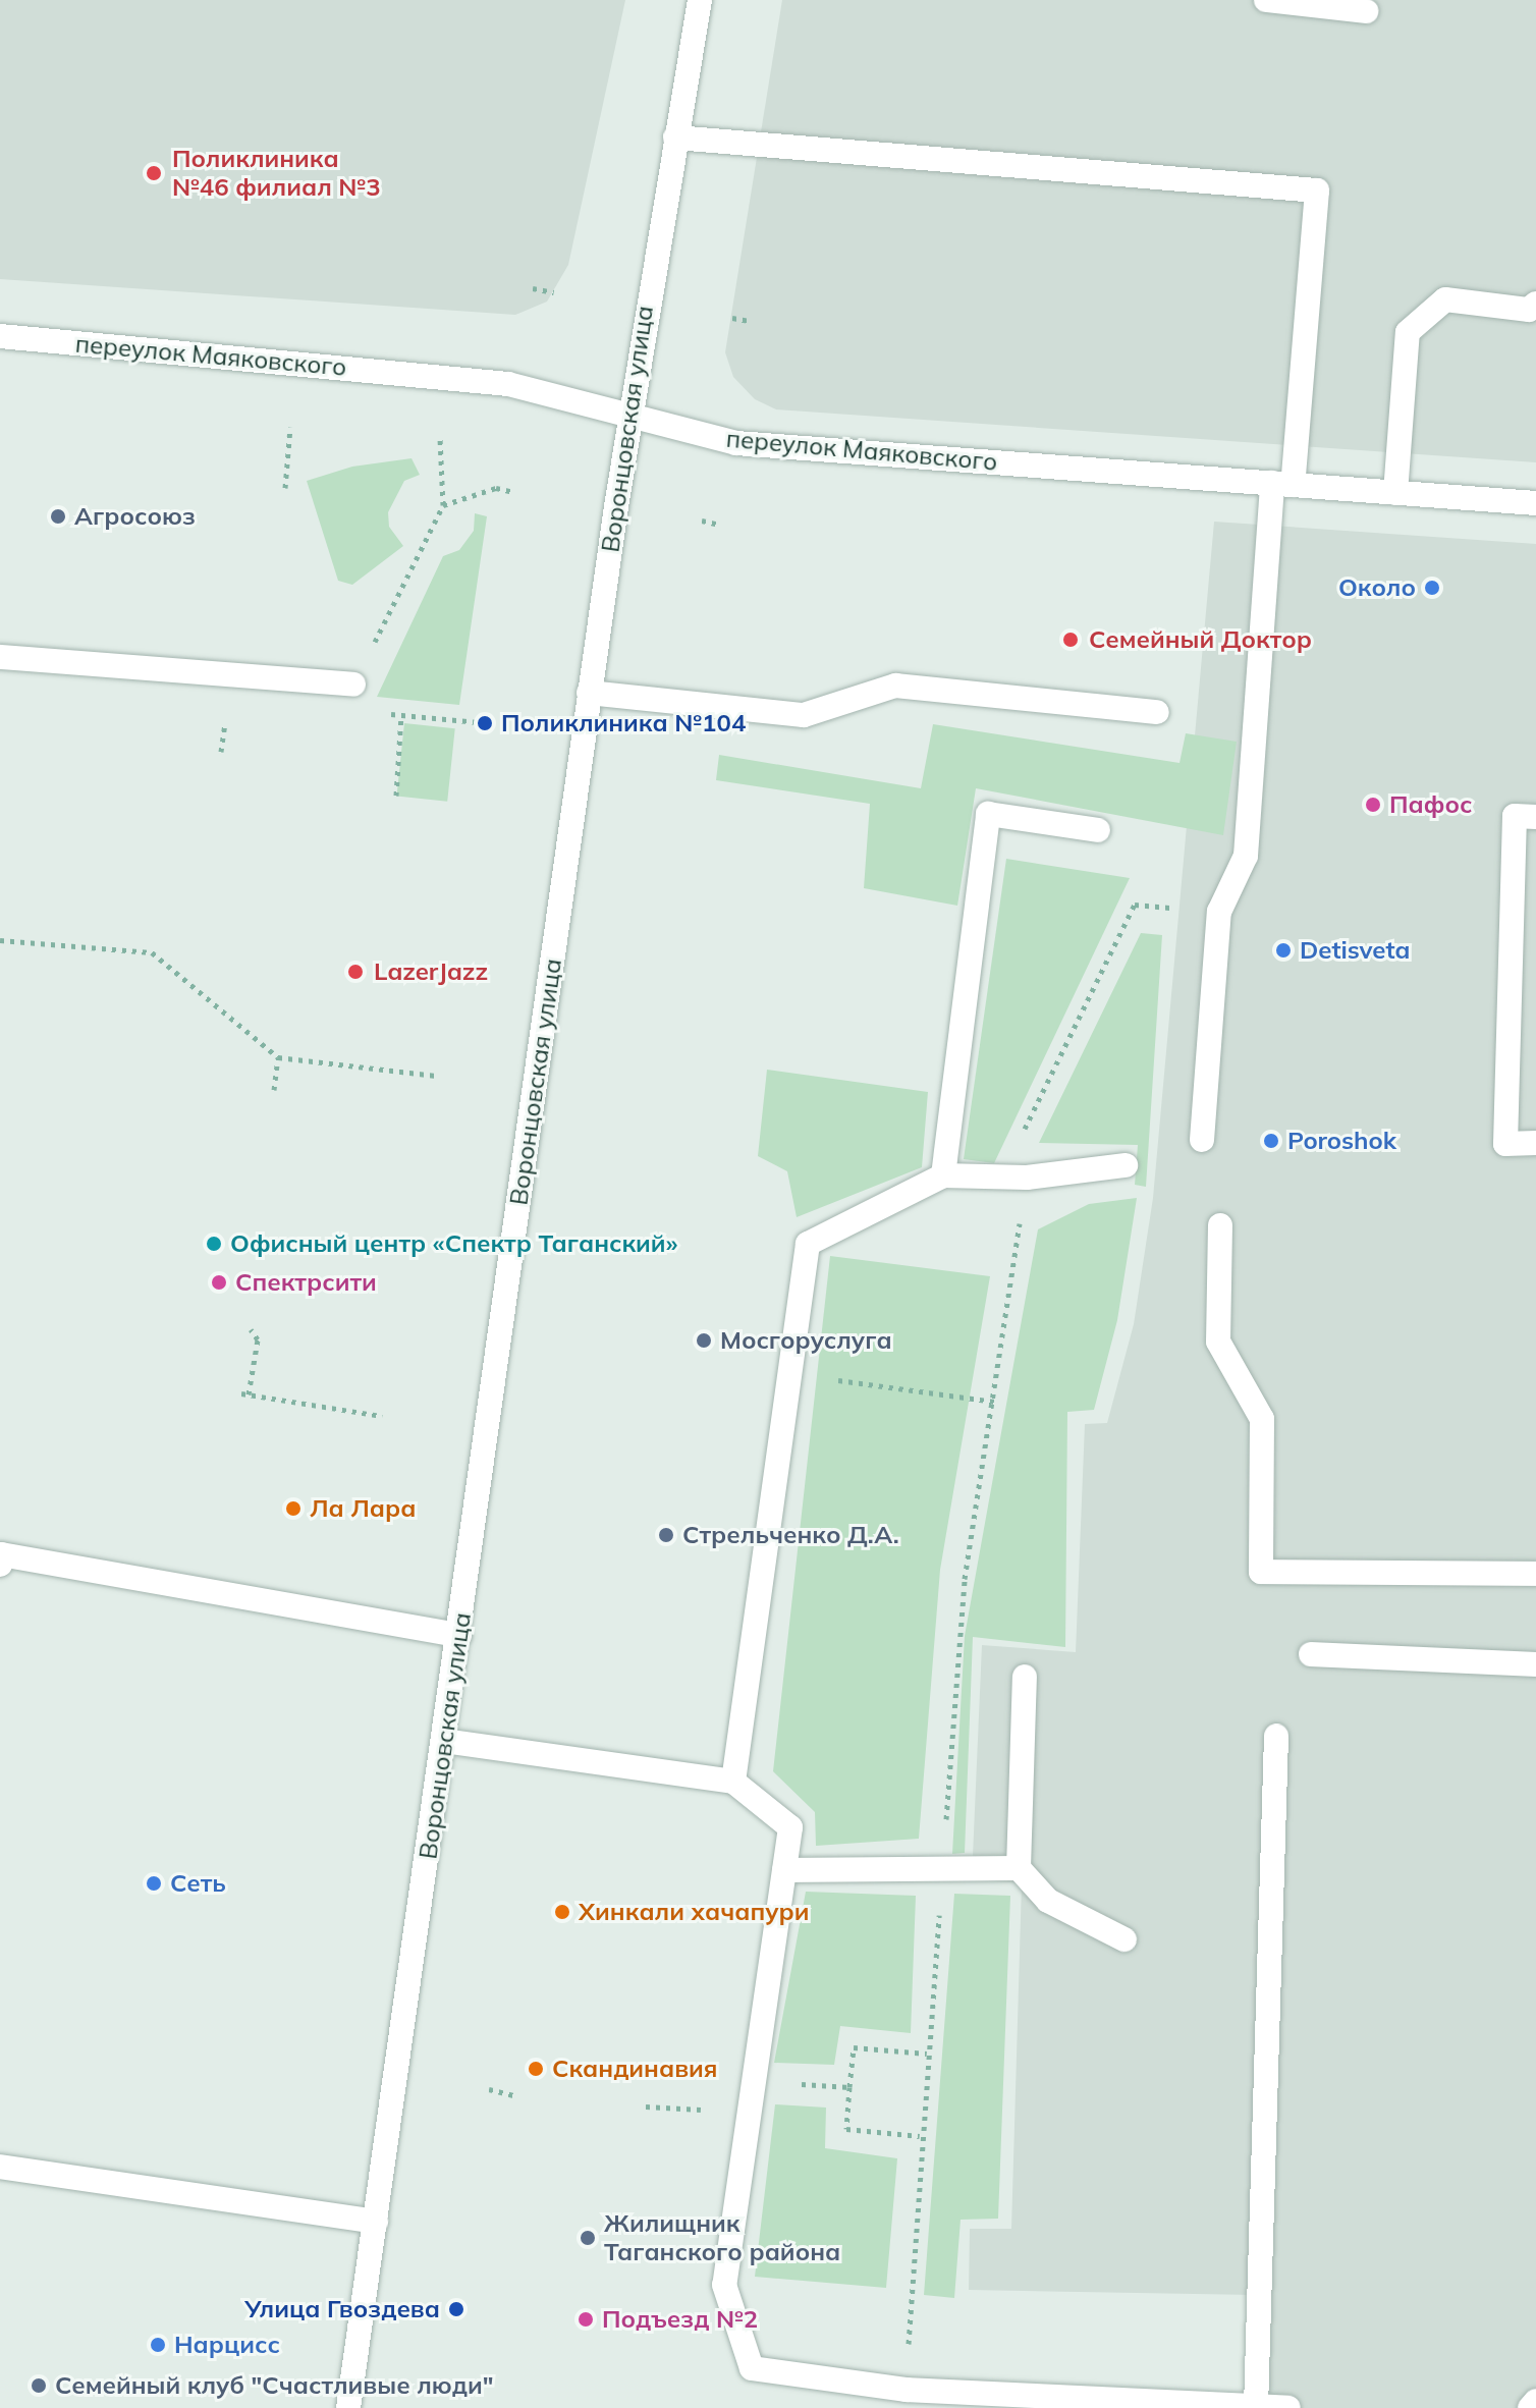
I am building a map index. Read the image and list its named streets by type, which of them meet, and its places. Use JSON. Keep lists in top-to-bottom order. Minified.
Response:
{"streets":{"main road":["переулок Маяковского","Воронцовская улица"]},"crossings":[["переулок Маяковского","Воронцовская улица"]],"places":["Поликлиника №46 филиал №3","Агросоюз","Около","Семейный Доктор","Поликлиника №104","Пафос","Detisveta","LazerJazz","Poroshok","Офисный центр «Спектр Таганский»","Спектрсити","Мосгоруслуга","Ла Лара","Стрельченко Д.А.","Сеть","Хинкали хачапури","Скандинавия","Жилищник Таганского района","Улица Гвоздева","Подъезд №2","Нарцисс","Семейный клуб \"Счастливые люди\""]}
